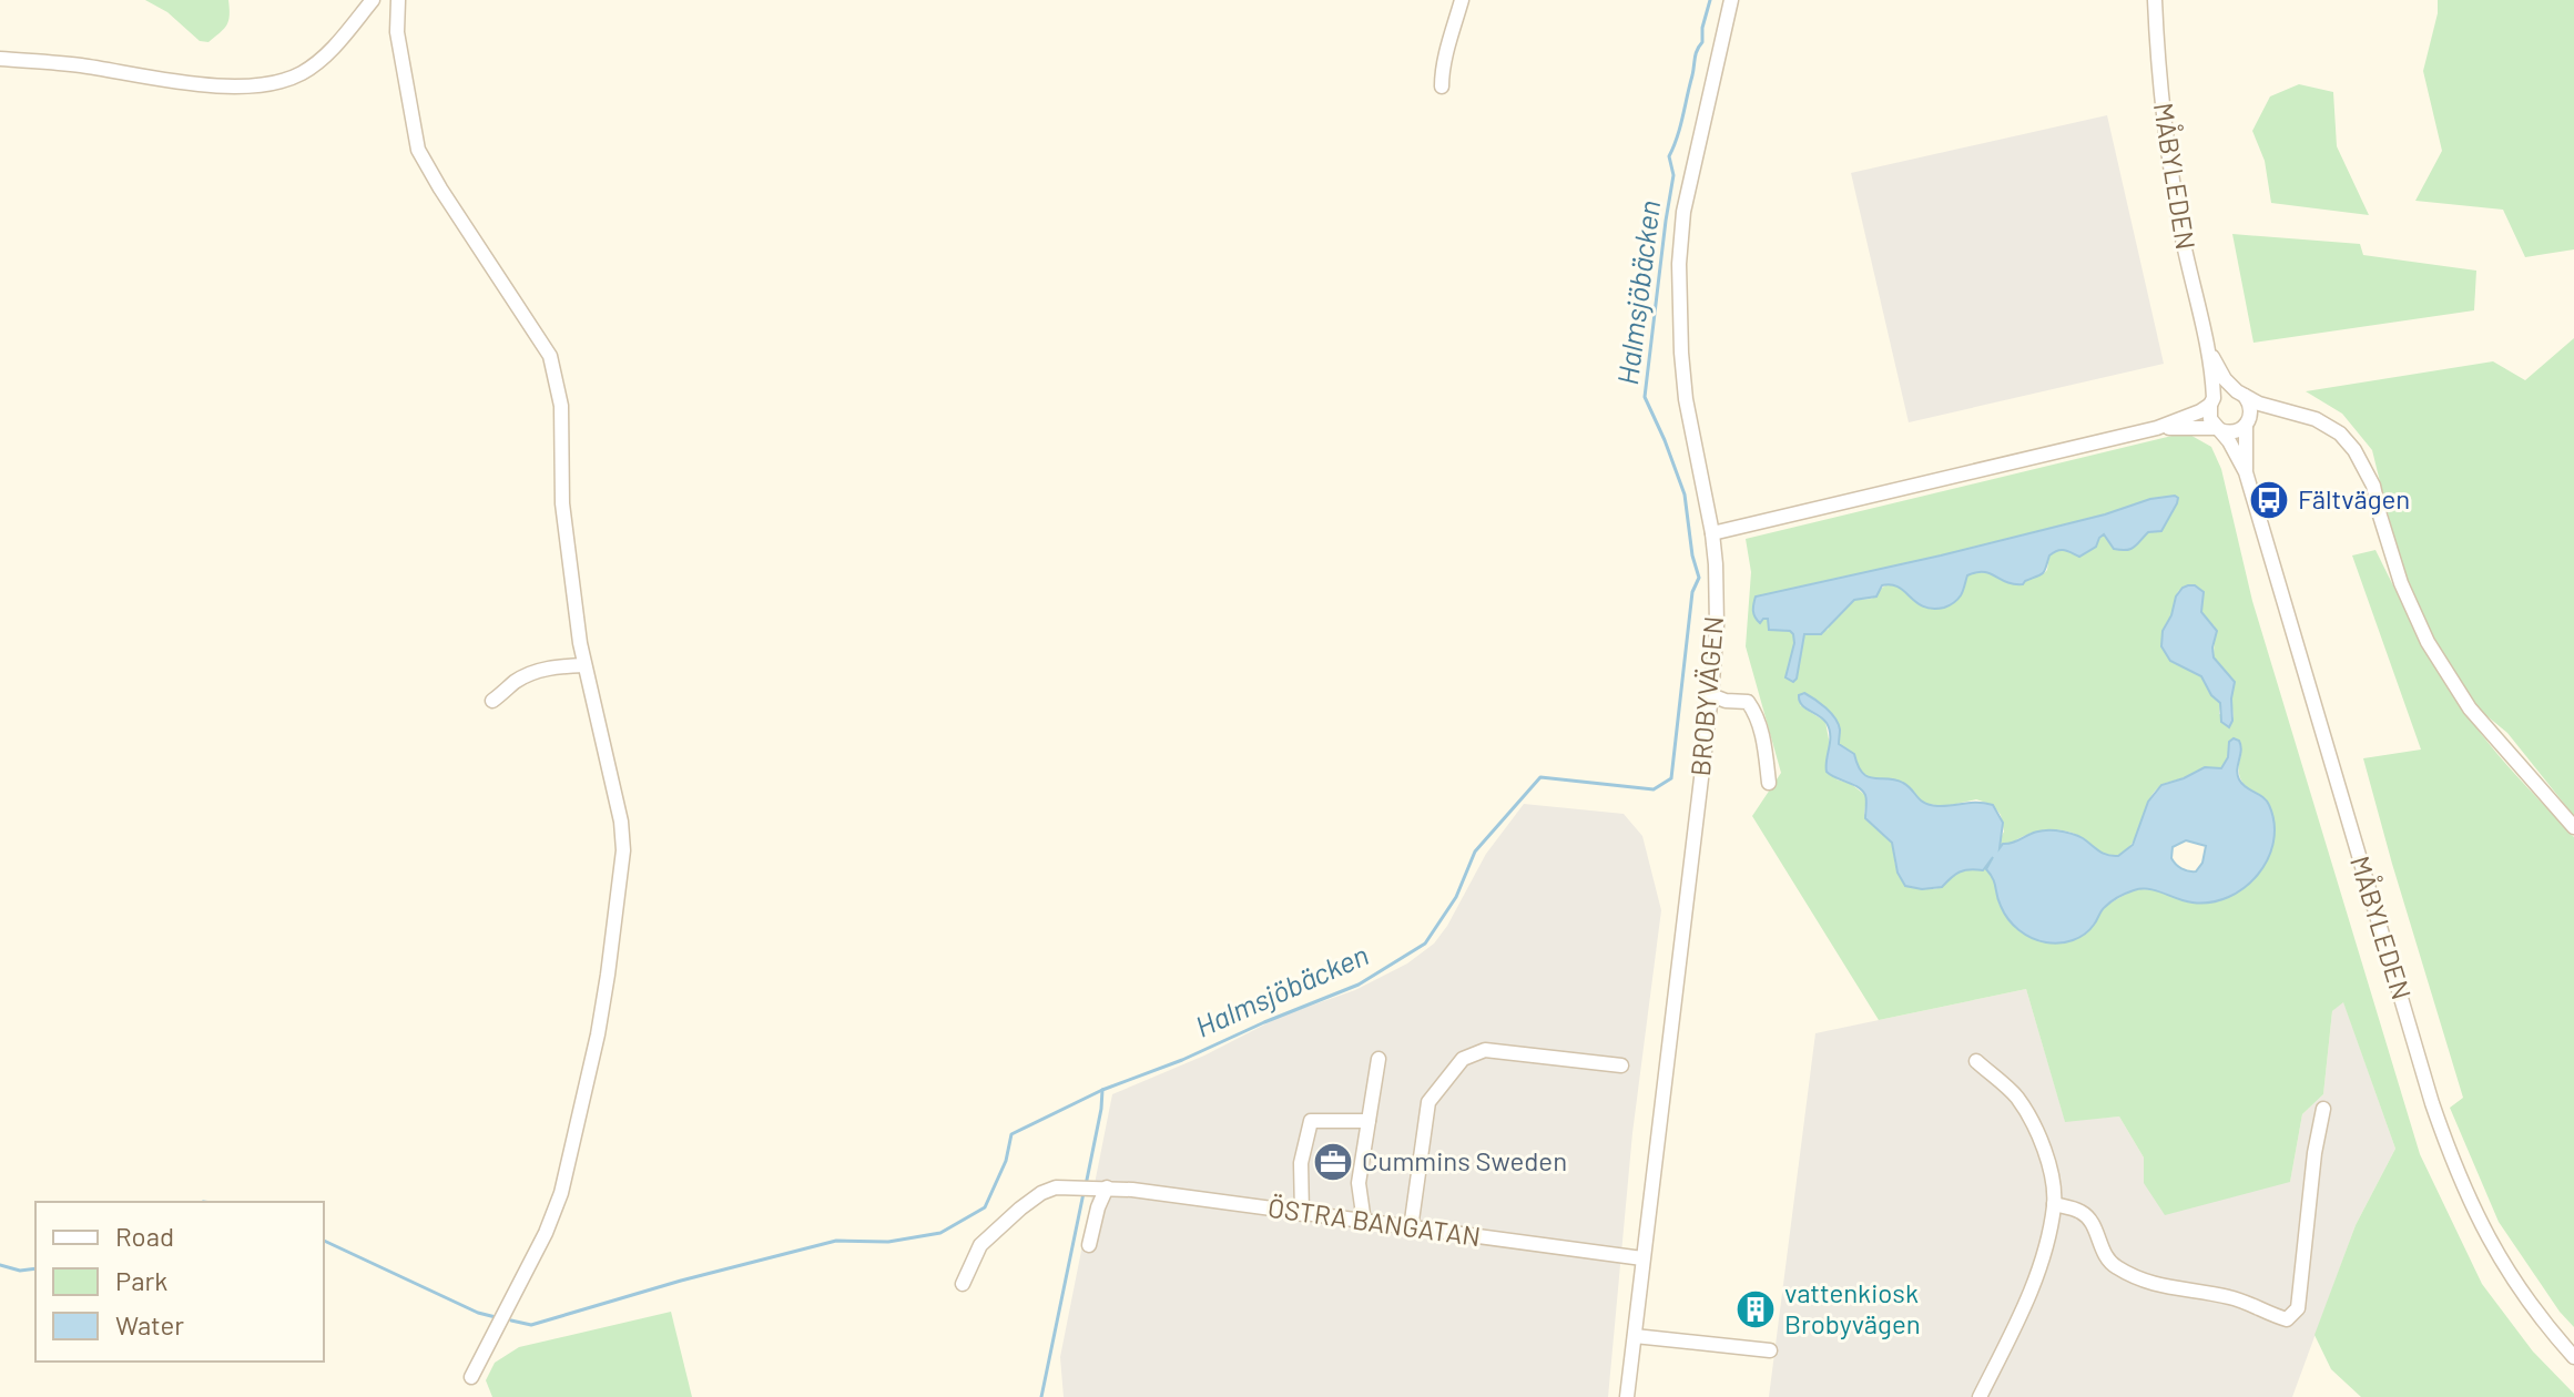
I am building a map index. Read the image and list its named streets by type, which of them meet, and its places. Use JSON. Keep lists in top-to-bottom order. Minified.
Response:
{"streets":{"street":["MÅBYLEDEN","BROBYVÄGEN","ÖSTRA BANGATAN"]},"crossings":[["BROBYVÄGEN","ÖSTRA BANGATAN"]],"water":["Halmsjöbäcken"],"places":{"bus stop":["Fältvägen"],"office":["Cummins Sweden"],"building":["vattenkiosk Brobyvägen"]},"legend":["Road","Park","Water"]}
